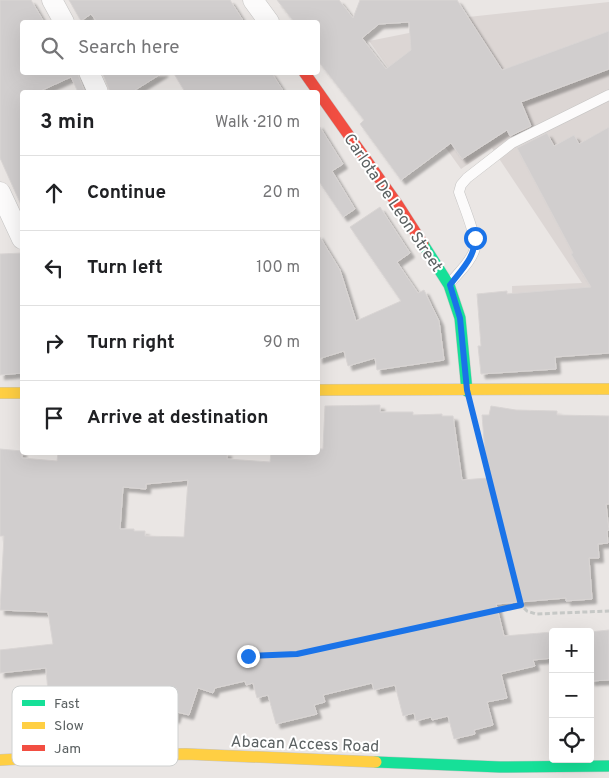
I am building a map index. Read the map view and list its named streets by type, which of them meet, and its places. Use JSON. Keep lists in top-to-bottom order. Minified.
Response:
{"streets":{"street":["Carlota De Leon Street","Abacan Access Road"]},"legend":["Fast","Slow","Jam"],"page":{"search":"Search here","heading":["3 min","Walk · 210 m"],"list":[["Continue","20 m"],["Turn left","100 m"],["Turn right","90 m"],"Arrive at destination"],"map_buttons":["+","−"]}}
